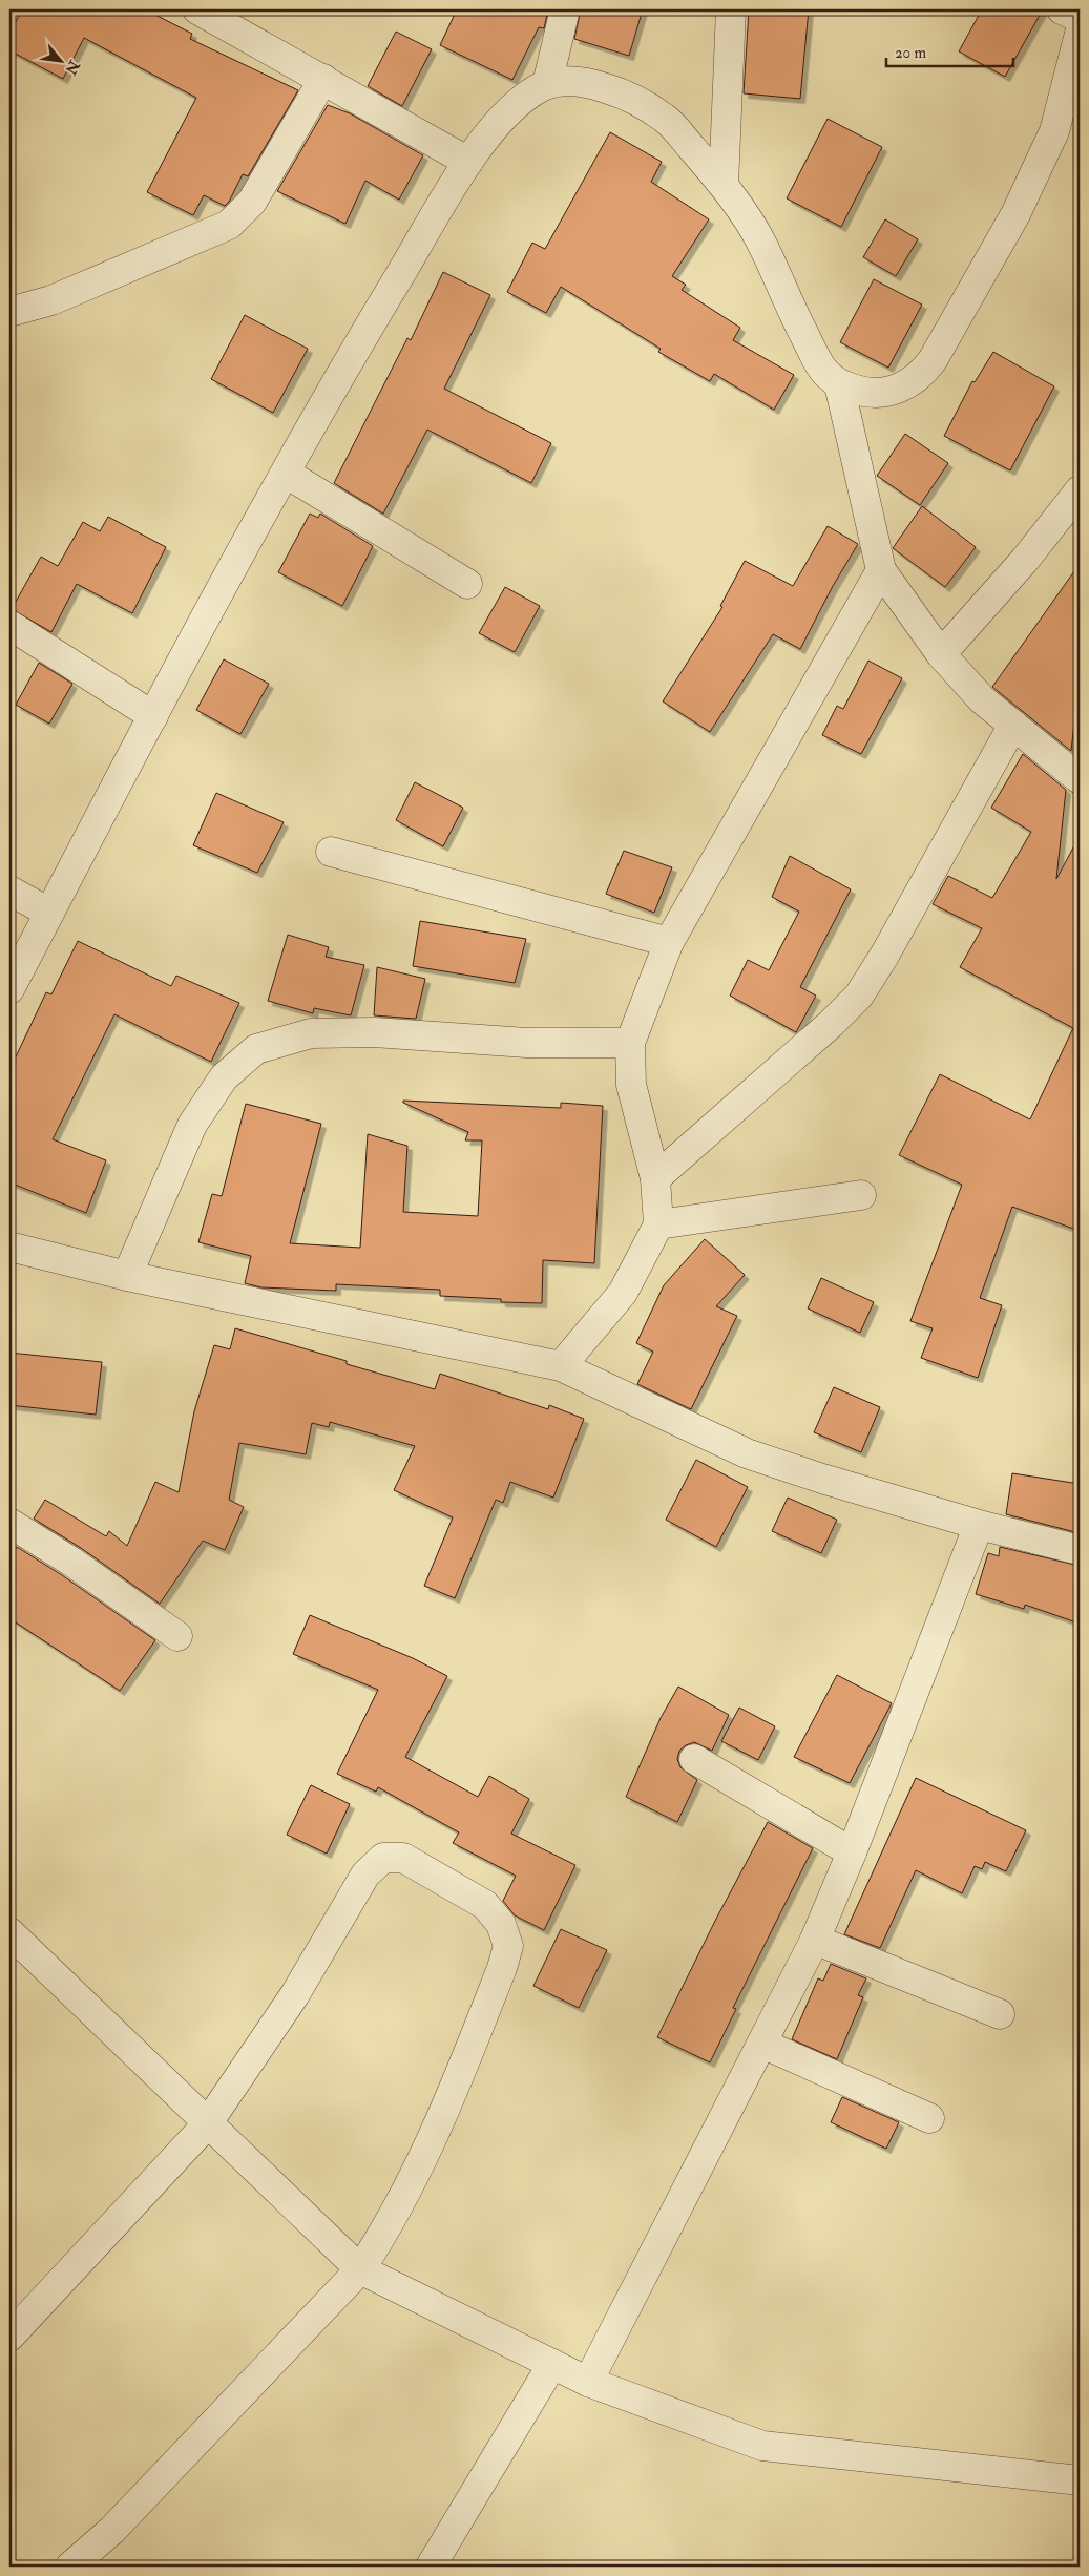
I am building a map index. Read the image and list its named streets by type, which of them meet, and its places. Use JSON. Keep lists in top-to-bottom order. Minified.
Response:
{"scale_bar":"20 m","north":"bottom right"}
